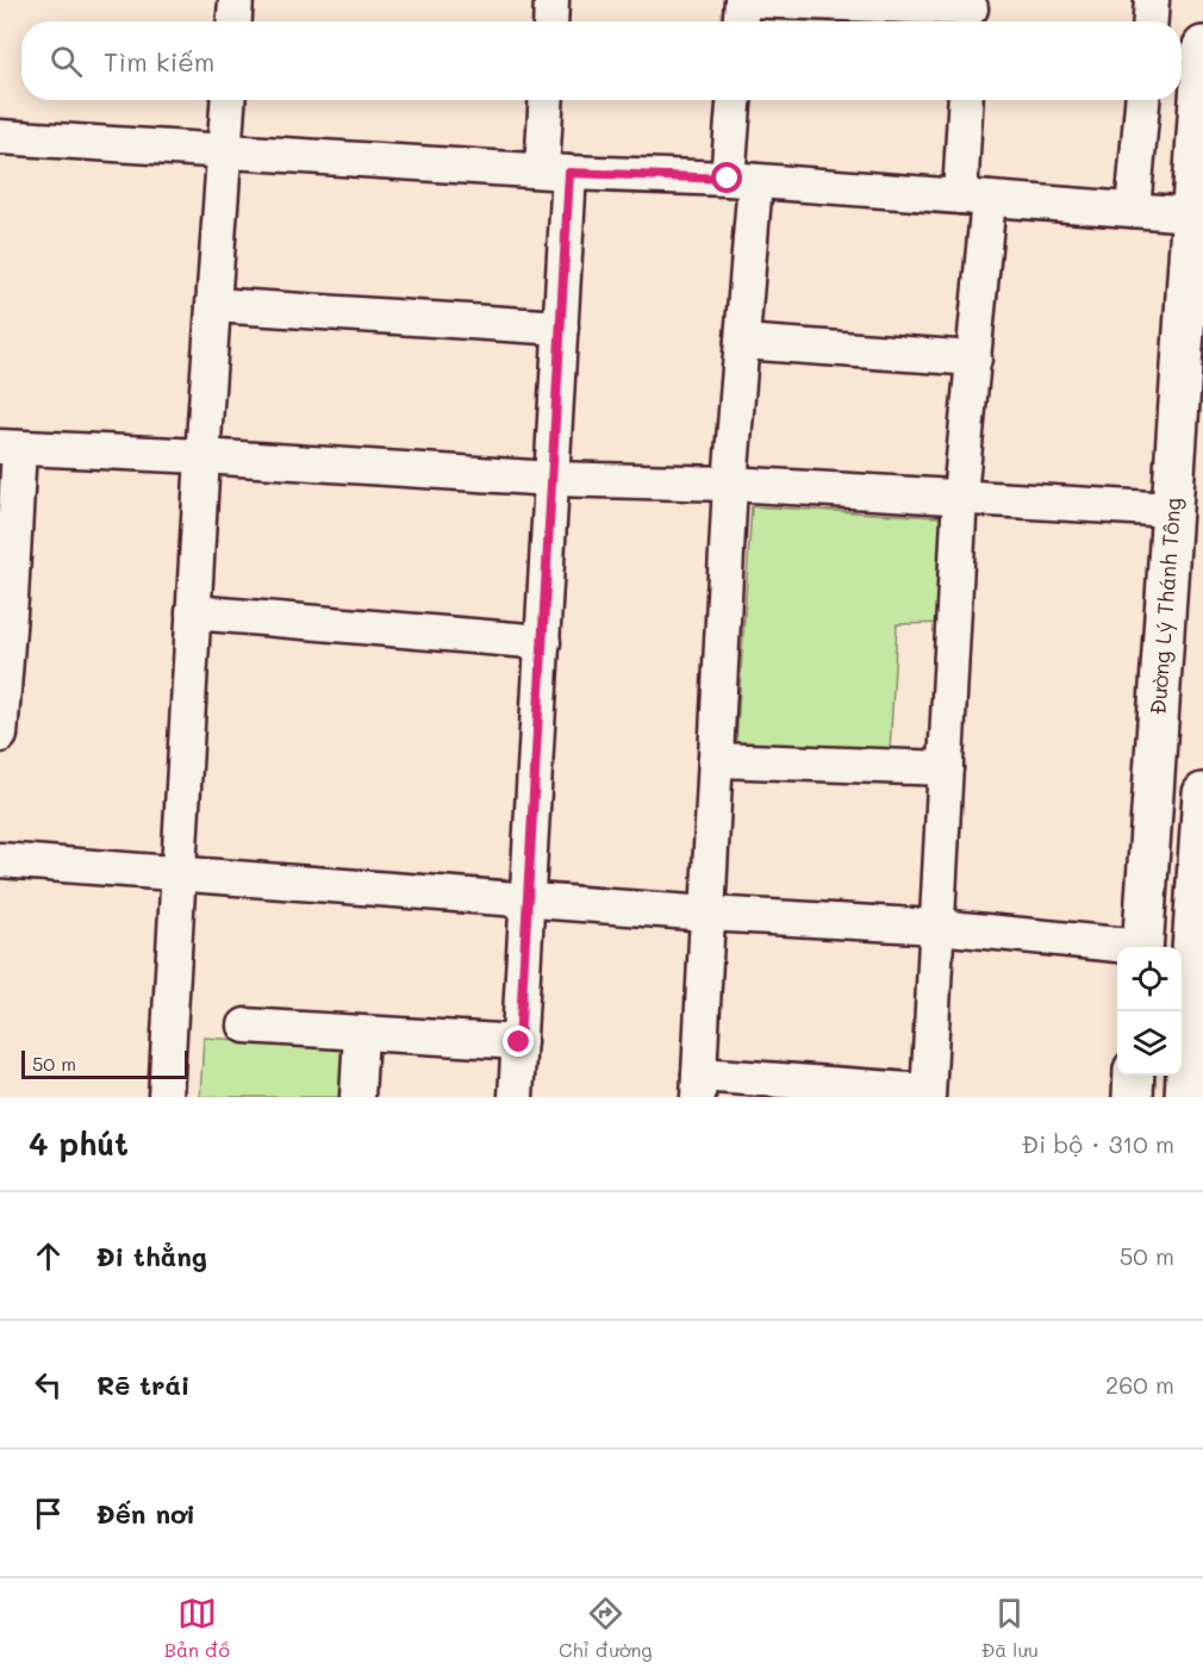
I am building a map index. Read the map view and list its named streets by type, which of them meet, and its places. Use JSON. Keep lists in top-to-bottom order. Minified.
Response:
{"streets":{"main road":["Đường Lý Thánh Tông"]},"scale_bar":"50 m","page":{"search":"Tìm kiếm","scale":"50 m","heading":["4 phút","Đi bộ · 310 m"],"list":[["Đi thẳng","50 m"],["Rẽ trái","260 m"],"Đến nơi"],"nav":["Bản đồ","Chỉ đường","Đã lưu"]}}
